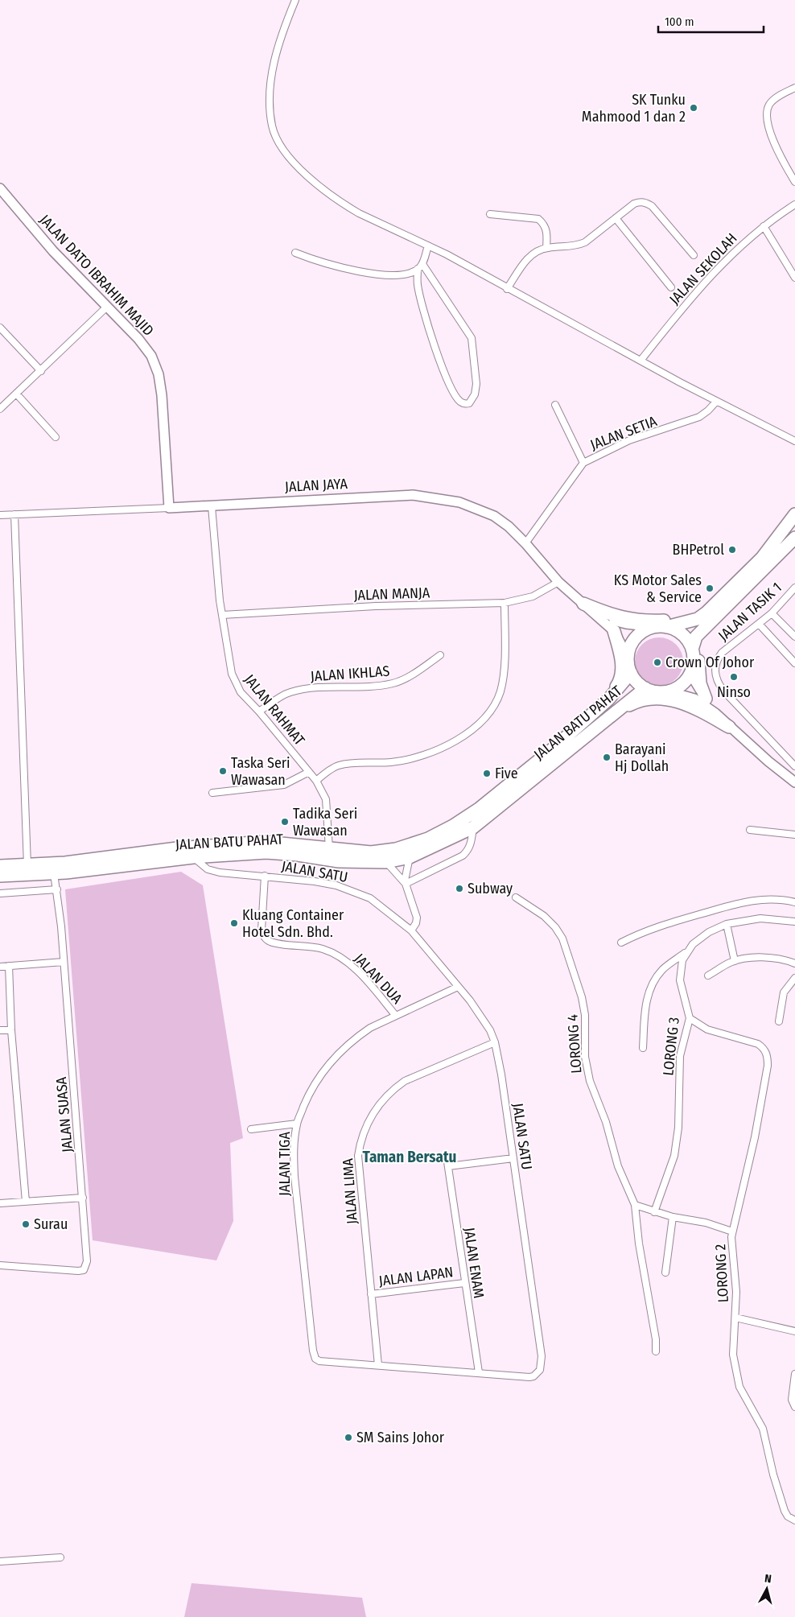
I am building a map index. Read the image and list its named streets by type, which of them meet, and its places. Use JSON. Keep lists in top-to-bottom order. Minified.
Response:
{"streets":{"highway":["JALAN BATU PAHAT"],"street":["JALAN SEKOLAH","JALAN DATO IBRAHIM MAJID","JALAN SETIA","JALAN JAYA","JALAN MANJA","JALAN TASIK 1","JALAN IKHLAS","JALAN RAHMAT","JALAN SATU","JALAN DUA","LORONG 4","LORONG 3","JALAN SUASA","JALAN TIGA","JALAN LIMA","JALAN ENAM","LORONG 2","JALAN LAPAN"]},"crossings":[["JALAN DATO IBRAHIM MAJID","JALAN JAYA"],["JALAN SETIA","JALAN JAYA"],["JALAN JAYA","JALAN MANJA"],["JALAN JAYA","JALAN RAHMAT"],["JALAN JAYA","JALAN BATU PAHAT"],["JALAN MANJA","JALAN RAHMAT"],["JALAN IKHLAS","JALAN RAHMAT"],["JALAN RAHMAT","JALAN BATU PAHAT"],["JALAN BATU PAHAT","JALAN SATU"],["JALAN BATU PAHAT","JALAN SUASA"],["JALAN SATU","JALAN DUA"],["JALAN SATU","JALAN TIGA"],["JALAN SATU","JALAN LIMA"],["JALAN SATU","JALAN ENAM"],["JALAN DUA","JALAN TIGA"],["LORONG 3","LORONG 2"],["JALAN TIGA","JALAN LIMA"],["JALAN LIMA","JALAN LAPAN"],["JALAN ENAM","JALAN LAPAN"]],"districts":["Taman Bersatu"],"places":["SK Tunku Mahmood 1 dan 2","BHPetrol","KS Motor Sales & Service","Crown Of Johor","Ninso","Barayani Hj Dollah","Taska Seri Wawasan","Five","Tadika Seri Wawasan","Subway","Kluang Container Hotel Sdn. Bhd.","Surau","SM Sains Johor"],"scale_bar":"100 m","north":"top"}
